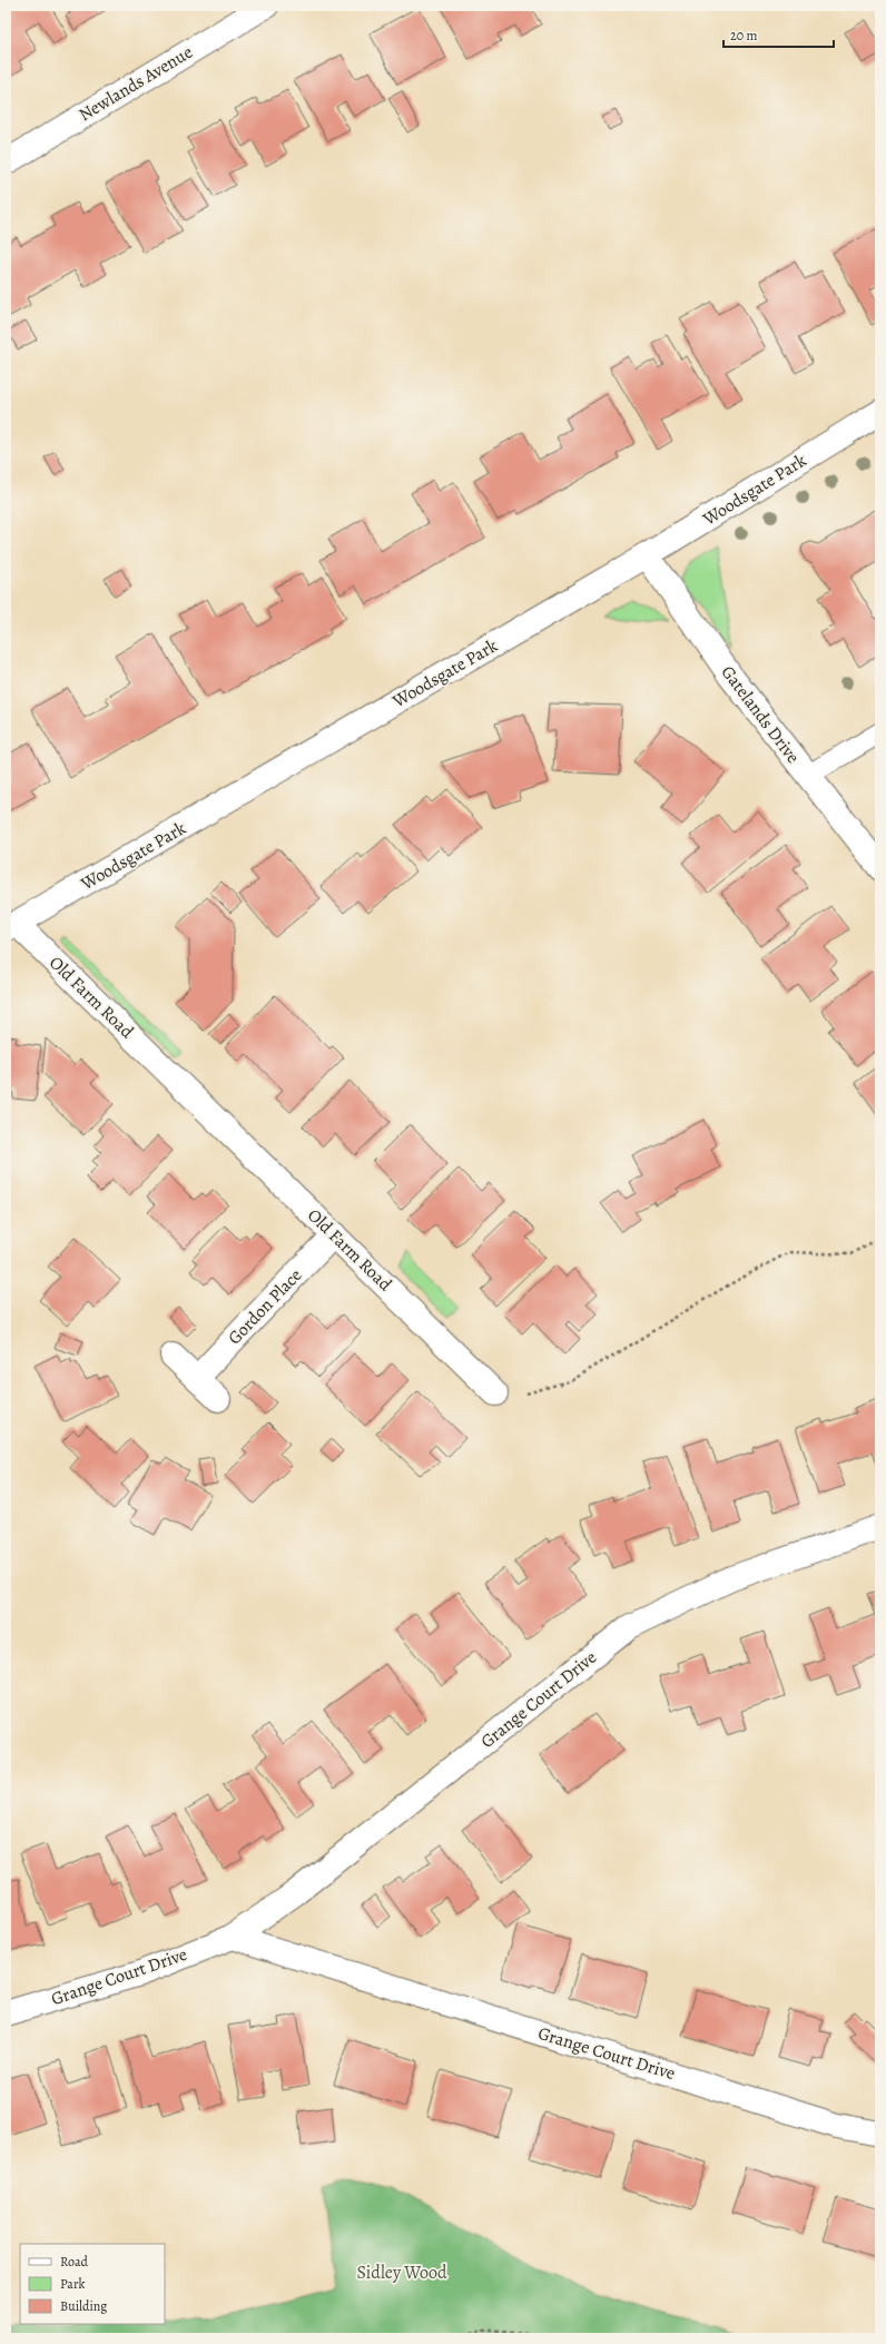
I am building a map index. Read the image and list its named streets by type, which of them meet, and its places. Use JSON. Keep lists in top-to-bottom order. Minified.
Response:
{"streets":{"street":["Newlands Avenue","Woodsgate Park","Gatelands Drive","Old Farm Road","Gordon Place","Grange Court Drive"]},"crossings":[["Woodsgate Park","Gatelands Drive"],["Woodsgate Park","Old Farm Road"],["Old Farm Road","Gordon Place"]],"parks":["Sidley Wood"],"legend":["Road","Park","Building"],"scale_bar":"20 m"}
